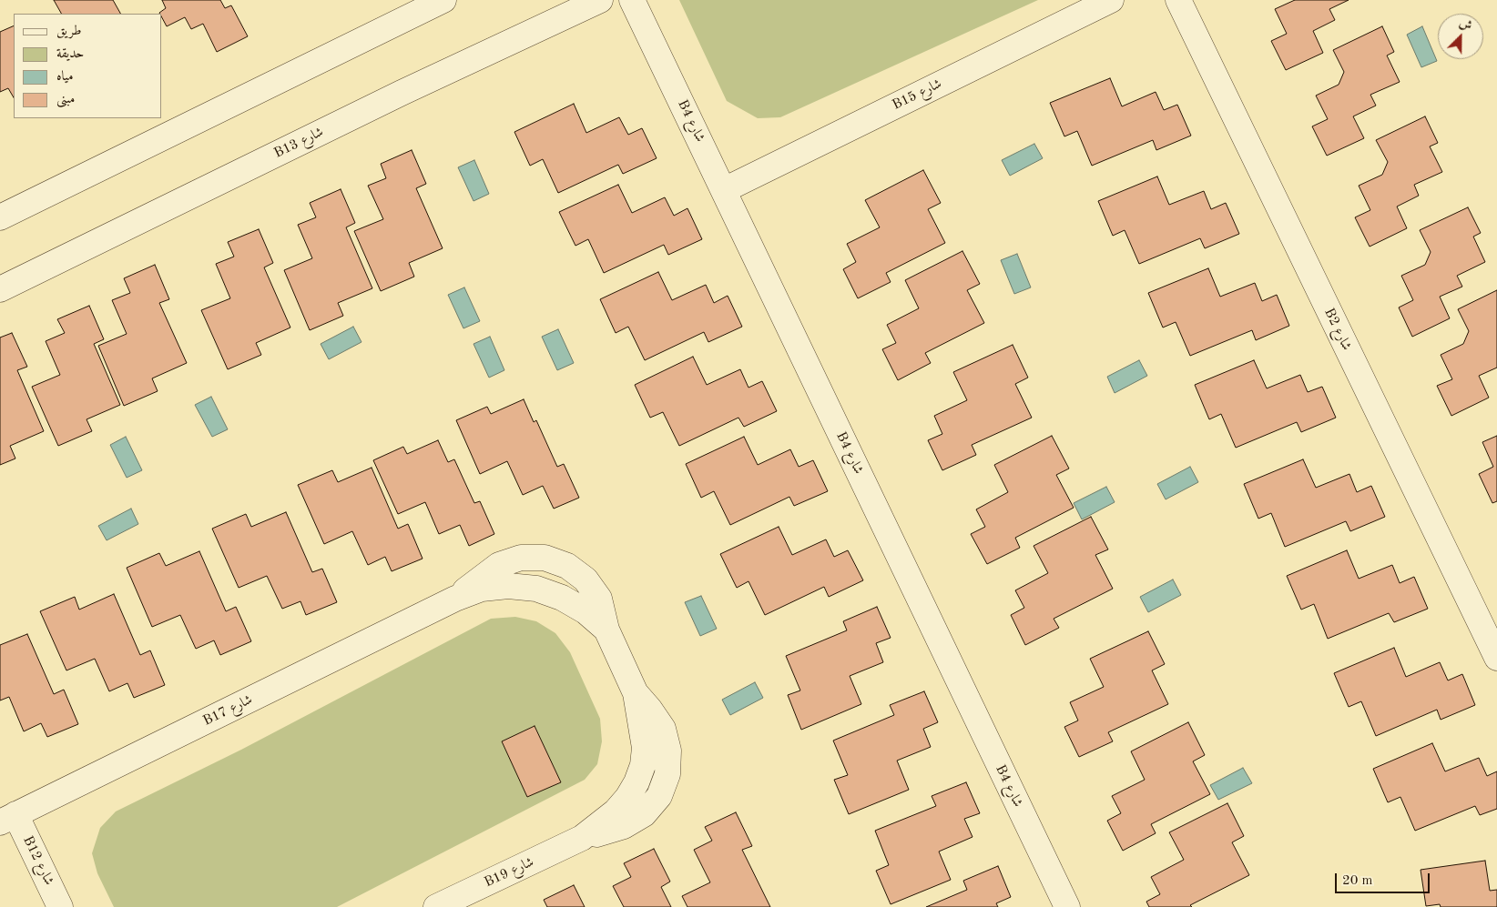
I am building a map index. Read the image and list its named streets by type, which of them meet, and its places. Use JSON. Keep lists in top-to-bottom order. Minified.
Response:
{"streets":{"street":["B15 شارع","B4 شارع","B13 شارع","B2 شارع","B17 شارع","B12 شارع","B19 شارع"]},"crossings":[["B15 شارع","B4 شارع"],["B17 شارع","B12 شارع"],["B17 شارع","B19 شارع"]],"legend":["طريق","حديقة","مياه","مبنى"],"scale_bar":"20 m","north":"top right"}
